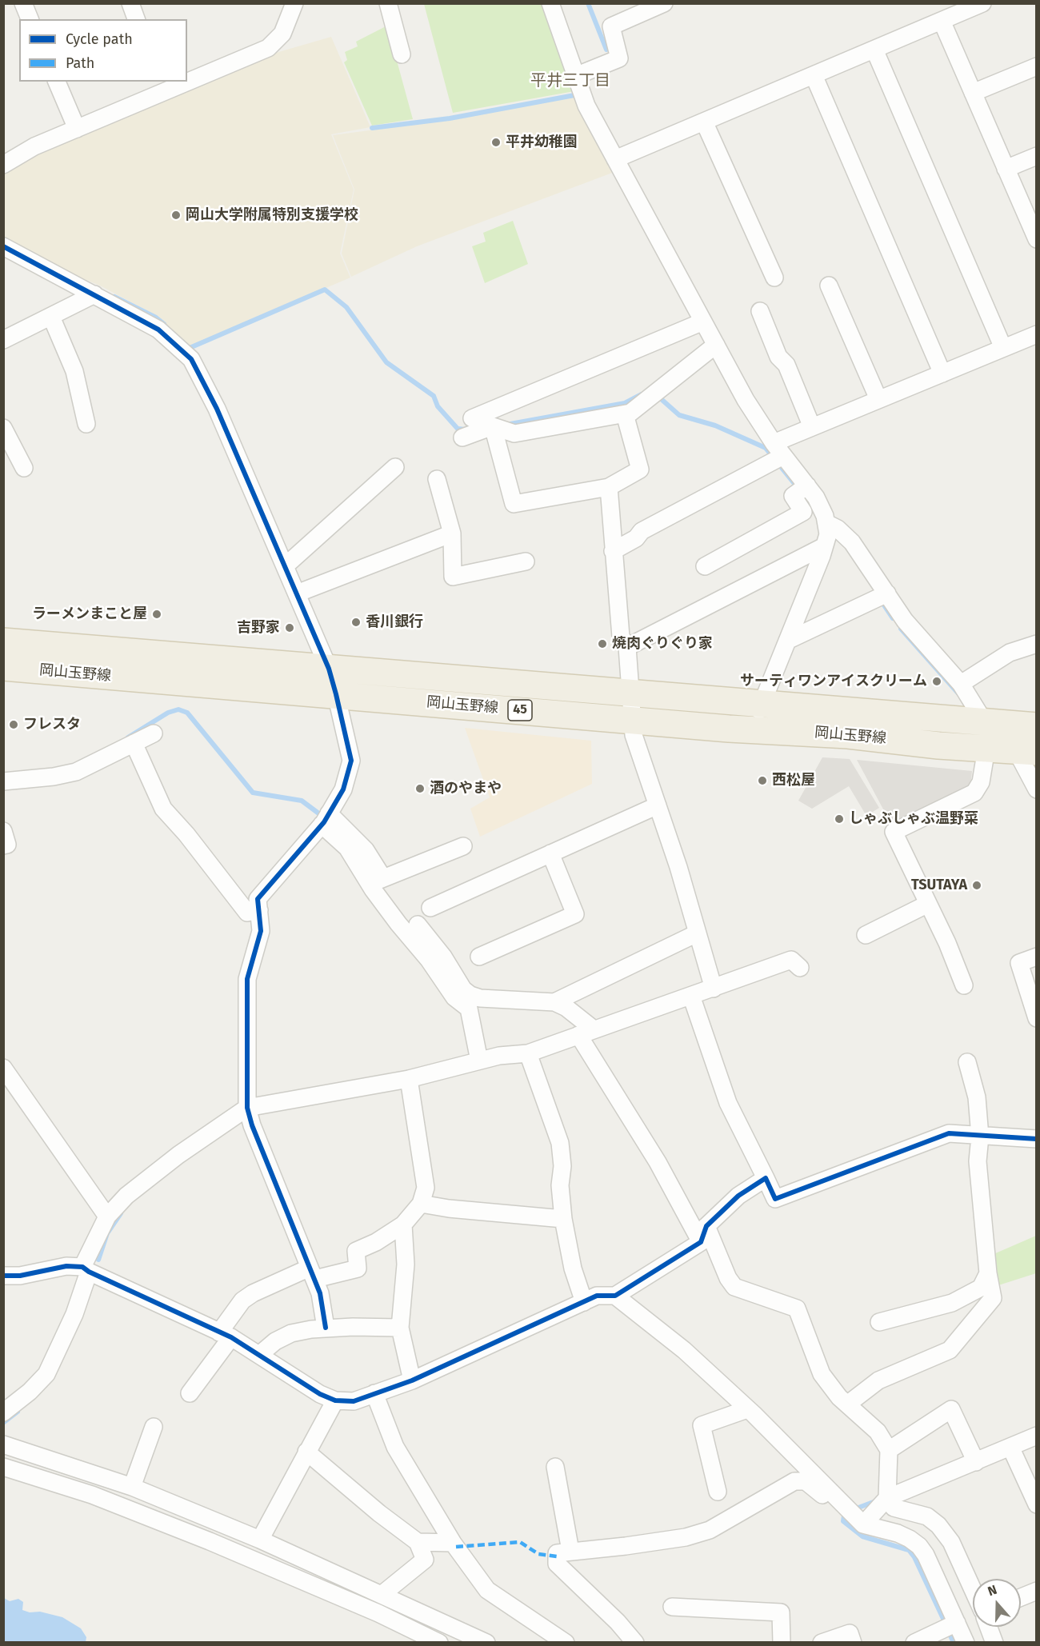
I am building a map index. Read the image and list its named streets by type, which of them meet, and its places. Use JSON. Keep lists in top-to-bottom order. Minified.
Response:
{"streets":{"main road":["岡山玉野線","45"]},"districts":["平井三丁目"],"places":["平井幼稚園","岡山大学附属特別支援学校","ラーメンまこと屋","香川銀行","吉野家","焼肉ぐりぐり家","サーティワンアイスクリーム","フレスタ","西松屋","酒のやまや","しゃぶしゃぶ温野菜","TSUTAYA"],"legend":["Cycle path","Path"],"north":"top"}
